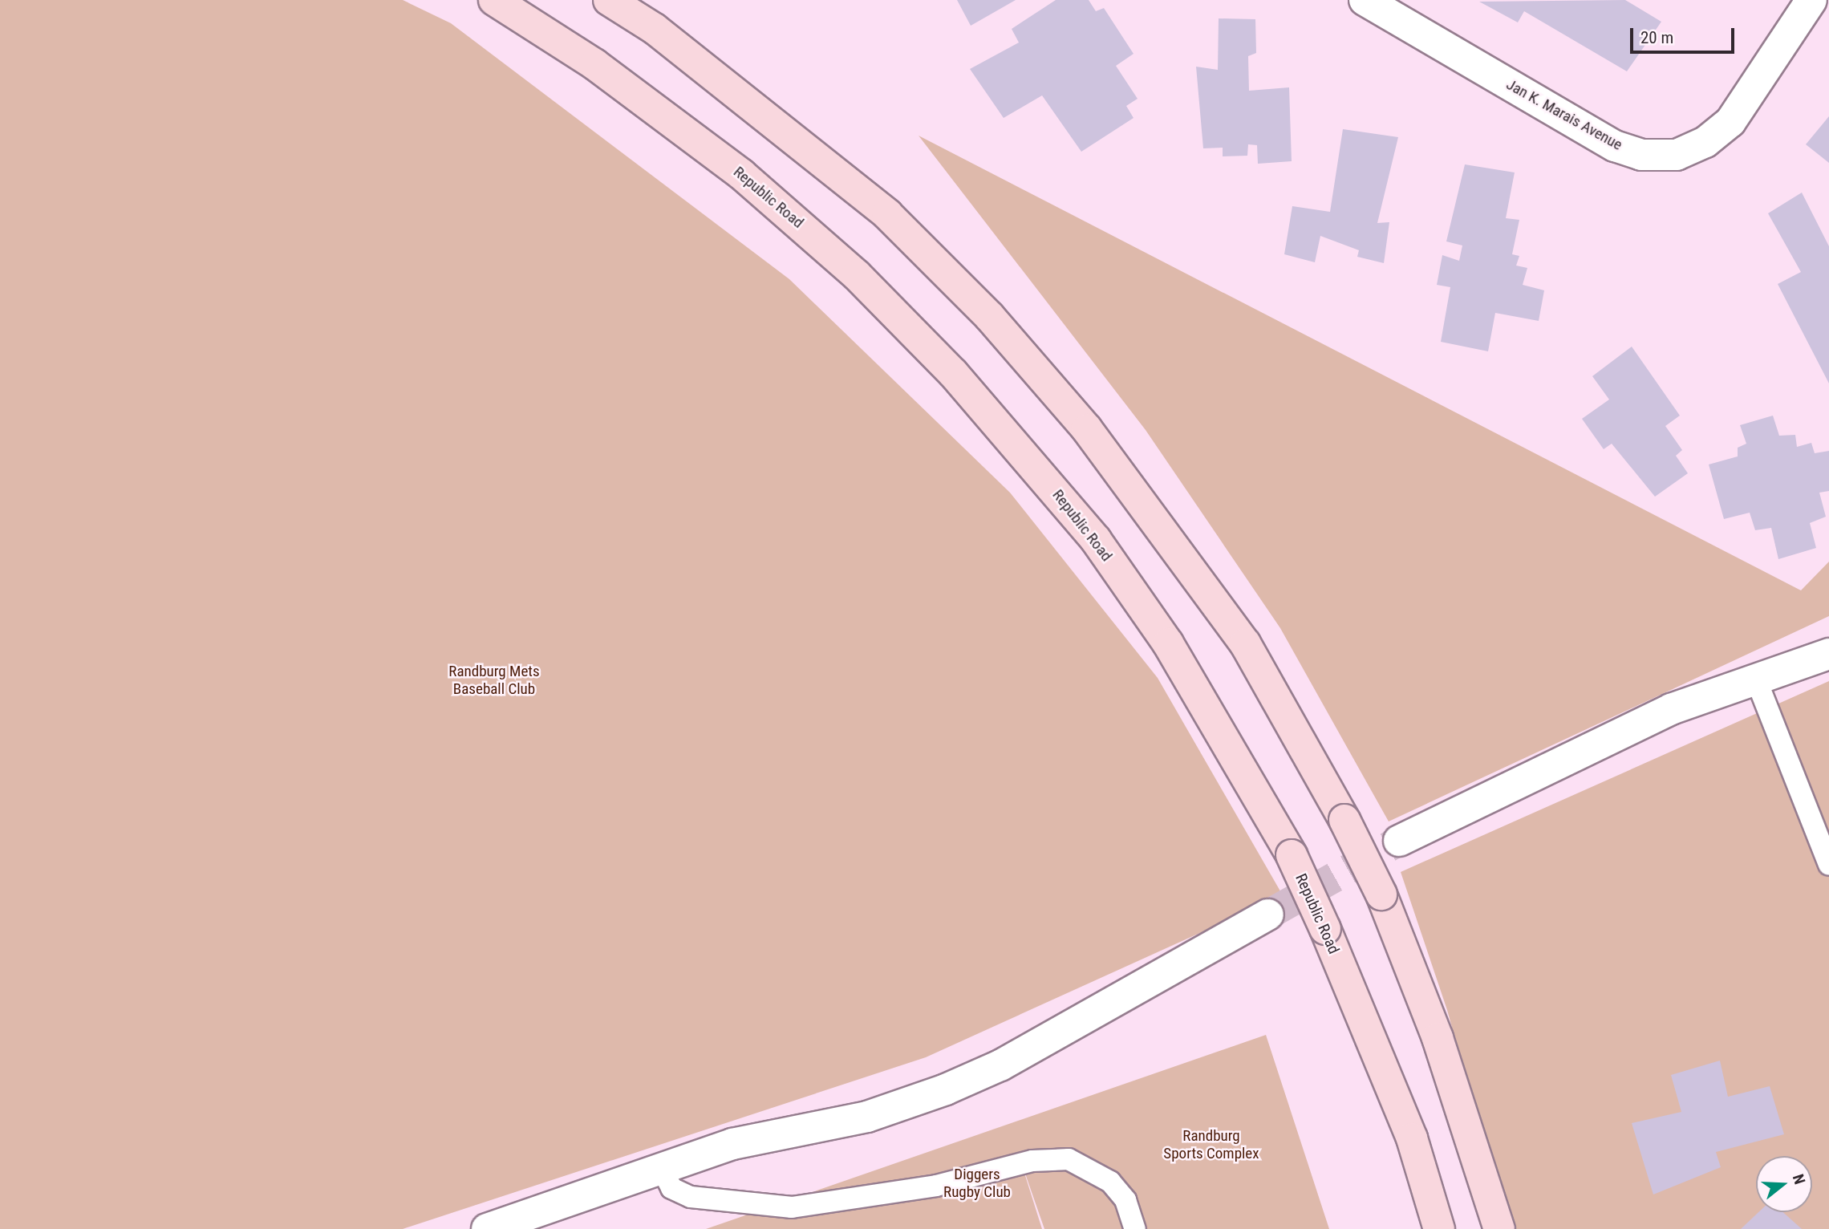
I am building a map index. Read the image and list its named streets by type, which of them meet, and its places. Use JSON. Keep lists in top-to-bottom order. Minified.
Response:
{"streets":{"main road":["Republic Road"],"street":["Jan K. Marais Avenue"]},"parks":["Randburg Mets Baseball Club","Randburg Sports Complex","Diggers Rugby Club"],"scale_bar":"20 m","north":"right"}
